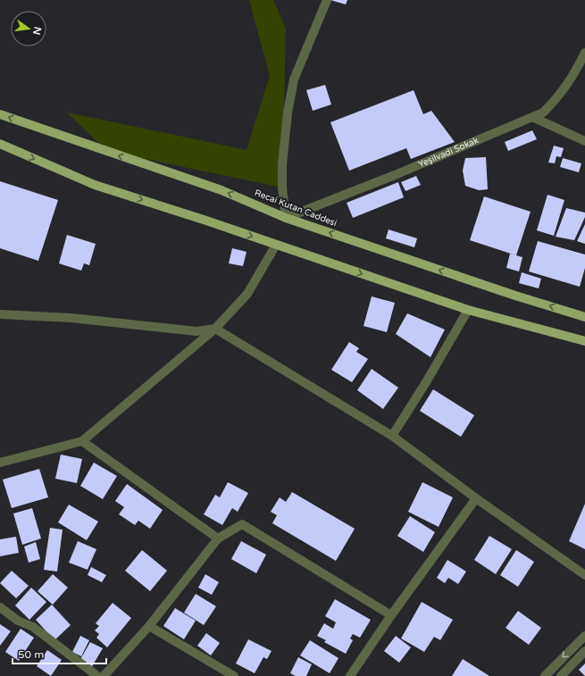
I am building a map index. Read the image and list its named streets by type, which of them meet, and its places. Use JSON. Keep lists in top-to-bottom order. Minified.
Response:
{"streets":{"main road":["Recai Kutan Caddesi"],"street":["Yeşilvadi Sokak"]},"crossings":[["Yeşilvadi Sokak","Recai Kutan Caddesi"]],"scale_bar":"50 m","north":"right"}
